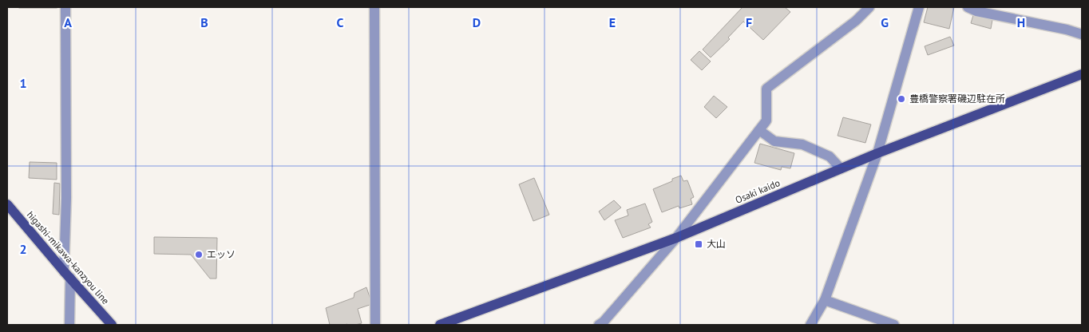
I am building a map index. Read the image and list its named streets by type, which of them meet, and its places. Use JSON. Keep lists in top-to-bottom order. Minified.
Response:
{"streets":{"main road":["Osaki kaido","higashi-mikawa-kanzyou line"]},"places":{"other":["豊橋警察署磯辺駐在所","エッソ"],"transit":["大山"]},"grid":{"columns":["A","B","C","D","E","F","G","H"],"rows":["1","2"]}}
